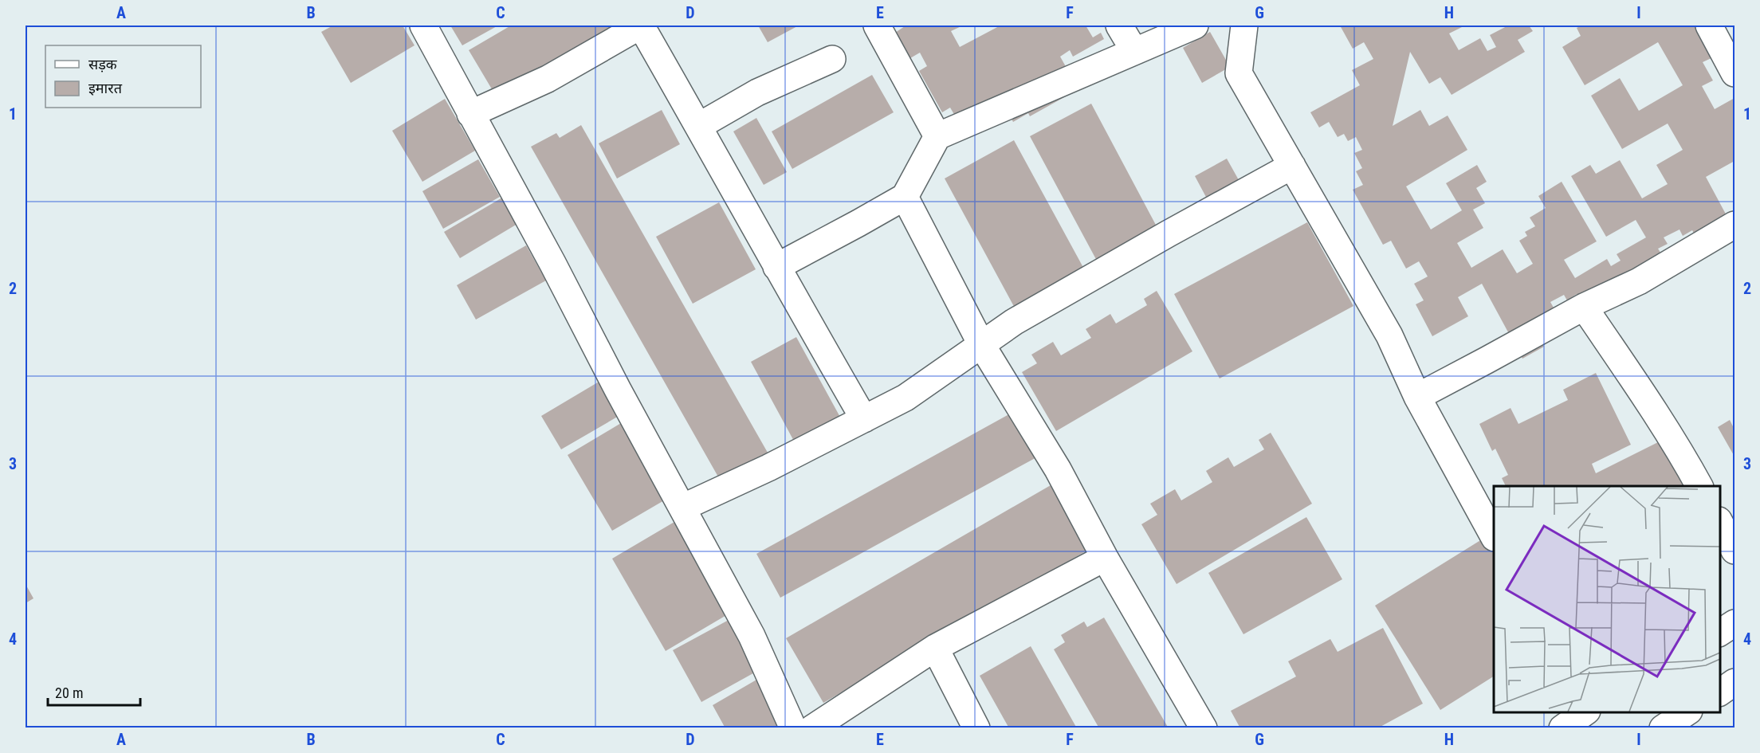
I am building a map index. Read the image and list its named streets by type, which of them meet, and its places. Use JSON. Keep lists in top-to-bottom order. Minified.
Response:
{"legend":["सड़क","इमारत"],"scale_bar":"20 m","grid":{"columns":["A","B","C","D","E","F","G","H","I"],"rows":["1","2","3","4"]}}
